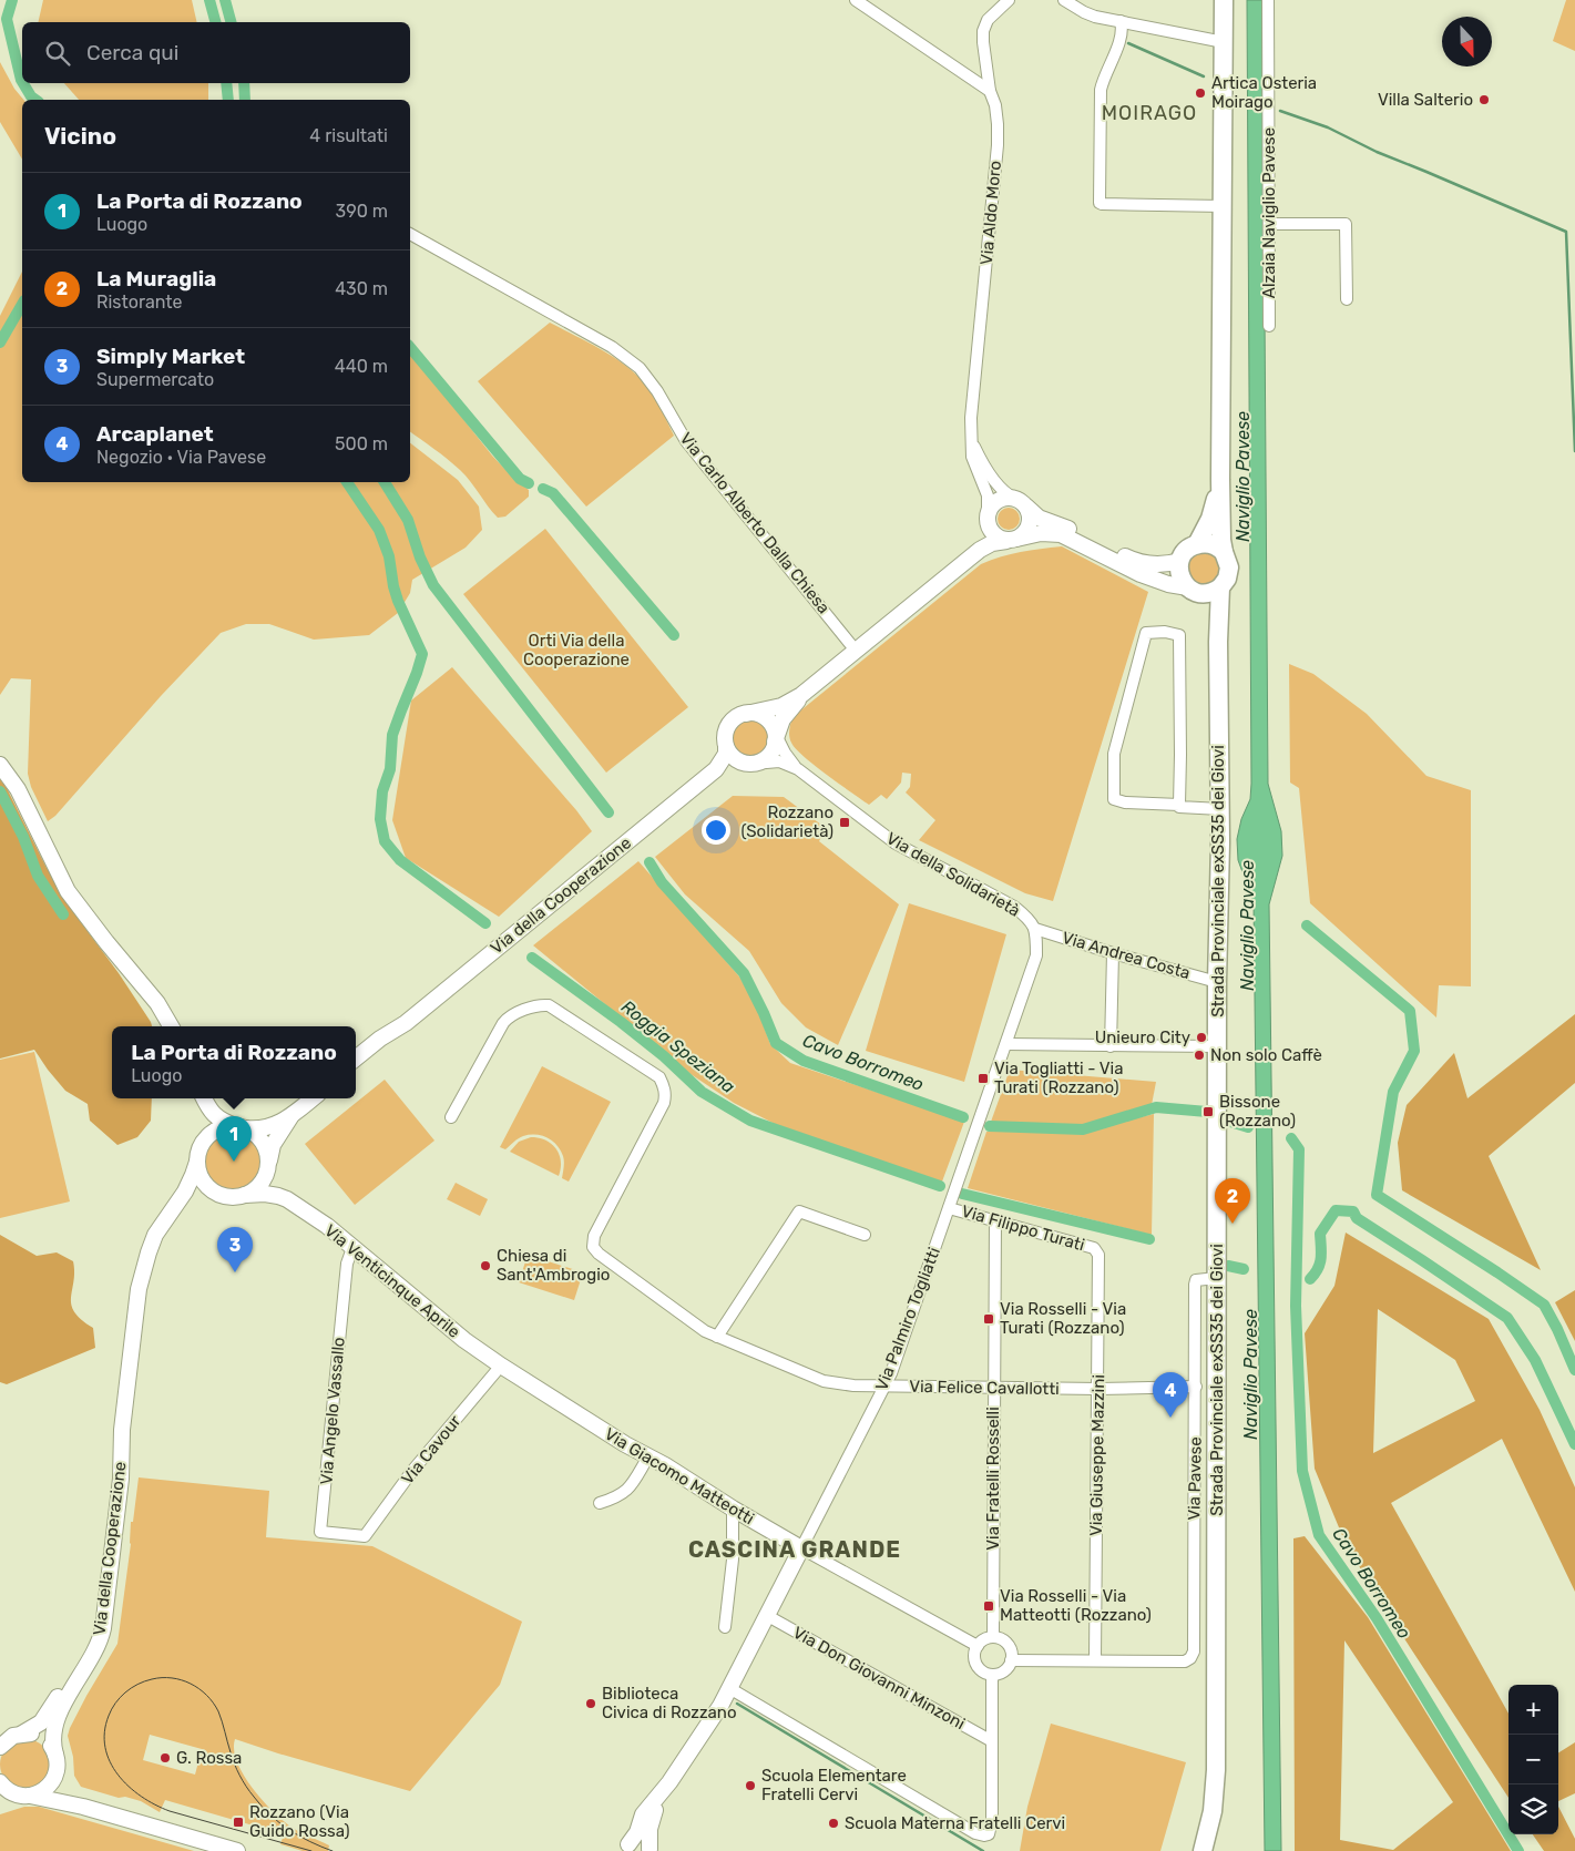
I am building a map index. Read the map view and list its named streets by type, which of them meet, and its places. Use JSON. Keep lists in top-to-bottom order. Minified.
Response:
{"streets":{"main road":["Strada Provinciale exSS35 dei Giovi"],"street":["Via Aldo Moro","Alzaia Naviglio Pavese","Via Carlo Alberto Dalla Chiesa","Via della Solidarietà","Via della Cooperazione","Via Andrea Costa","Via Filippo Turati","Via Venticinque Aprile","Via Palmiro Togliatti","Via Felice Cavallotti","Via Angelo Vassallo","Via Cavour","Via Giuseppe Mazzini","Via Giacomo Matteotti","Via Fratelli Rosselli","Via Pavese","Via Don Giovanni Minzoni"]},"crossings":[["Via Aldo Moro","Strada Provinciale exSS35 dei Giovi"],["Via della Solidarietà","Via della Cooperazione"],["Via della Solidarietà","Via Andrea Costa"],["Via della Solidarietà","Via Palmiro Togliatti"],["Strada Provinciale exSS35 dei Giovi","Via Andrea Costa"],["Strada Provinciale exSS35 dei Giovi","Via Pavese"],["Via della Cooperazione","Via Venticinque Aprile"],["Via Andrea Costa","Via Palmiro Togliatti"],["Via Filippo Turati","Via Palmiro Togliatti"],["Via Filippo Turati","Via Giuseppe Mazzini"],["Via Filippo Turati","Via Fratelli Rosselli"],["Via Venticinque Aprile","Via Angelo Vassallo"],["Via Venticinque Aprile","Via Cavour"],["Via Venticinque Aprile","Via Giacomo Matteotti"],["Via Palmiro Togliatti","Via Felice Cavallotti"],["Via Palmiro Togliatti","Via Giacomo Matteotti"],["Via Palmiro Togliatti","Via Don Giovanni Minzoni"],["Via Felice Cavallotti","Via Giuseppe Mazzini"],["Via Felice Cavallotti","Via Fratelli Rosselli"],["Via Felice Cavallotti","Via Pavese"],["Via Angelo Vassallo","Via Cavour"],["Via Cavour","Via Giacomo Matteotti"],["Via Giuseppe Mazzini","Via Pavese"],["Via Giacomo Matteotti","Via Fratelli Rosselli"]],"districts":["MOIRAGO","CASCINA GRANDE"],"water":["Naviglio Pavese","Roggia Speziana","Cavo Borromeo"],"parks":["Orti Via della Cooperazione"],"places":{"other":["Artica Osteria Moirago","Villa Salterio","Unieuro City","Non solo Caffè","Chiesa di Sant'Ambrogio","Biblioteca Civica di Rozzano","G. Rossa","Scuola Elementare Fratelli Cervi","Scuola Materna Fratelli Cervi"],"transit":["Rozzano (Solidarietà)","Via Togliatti - Via Turati (Rozzano)","Bissone (Rozzano)","Via Rosselli - Via Turati (Rozzano)","Via Rosselli - Via Matteotti (Rozzano)","Rozzano (Via Guido Rossa)"]},"north":"bottom","page":{"search":"Cerca qui","heading":["Vicino","4 risultati"],"list":[{"mark":"1","name":"La Porta di Rozzano","note":"Luogo","value":"390 m"},{"mark":"2","name":"La Muraglia","note":"Ristorante","value":"430 m"},{"mark":"3","name":"Simply Market","note":"Supermercato","value":"440 m"},{"mark":"4","name":"Arcaplanet","note":"Negozio · Via Pavese","value":"500 m"}],"popup":["La Porta di Rozzano","Luogo"],"pins":["1","2","3","4"],"map_buttons":["+","−"]}}
